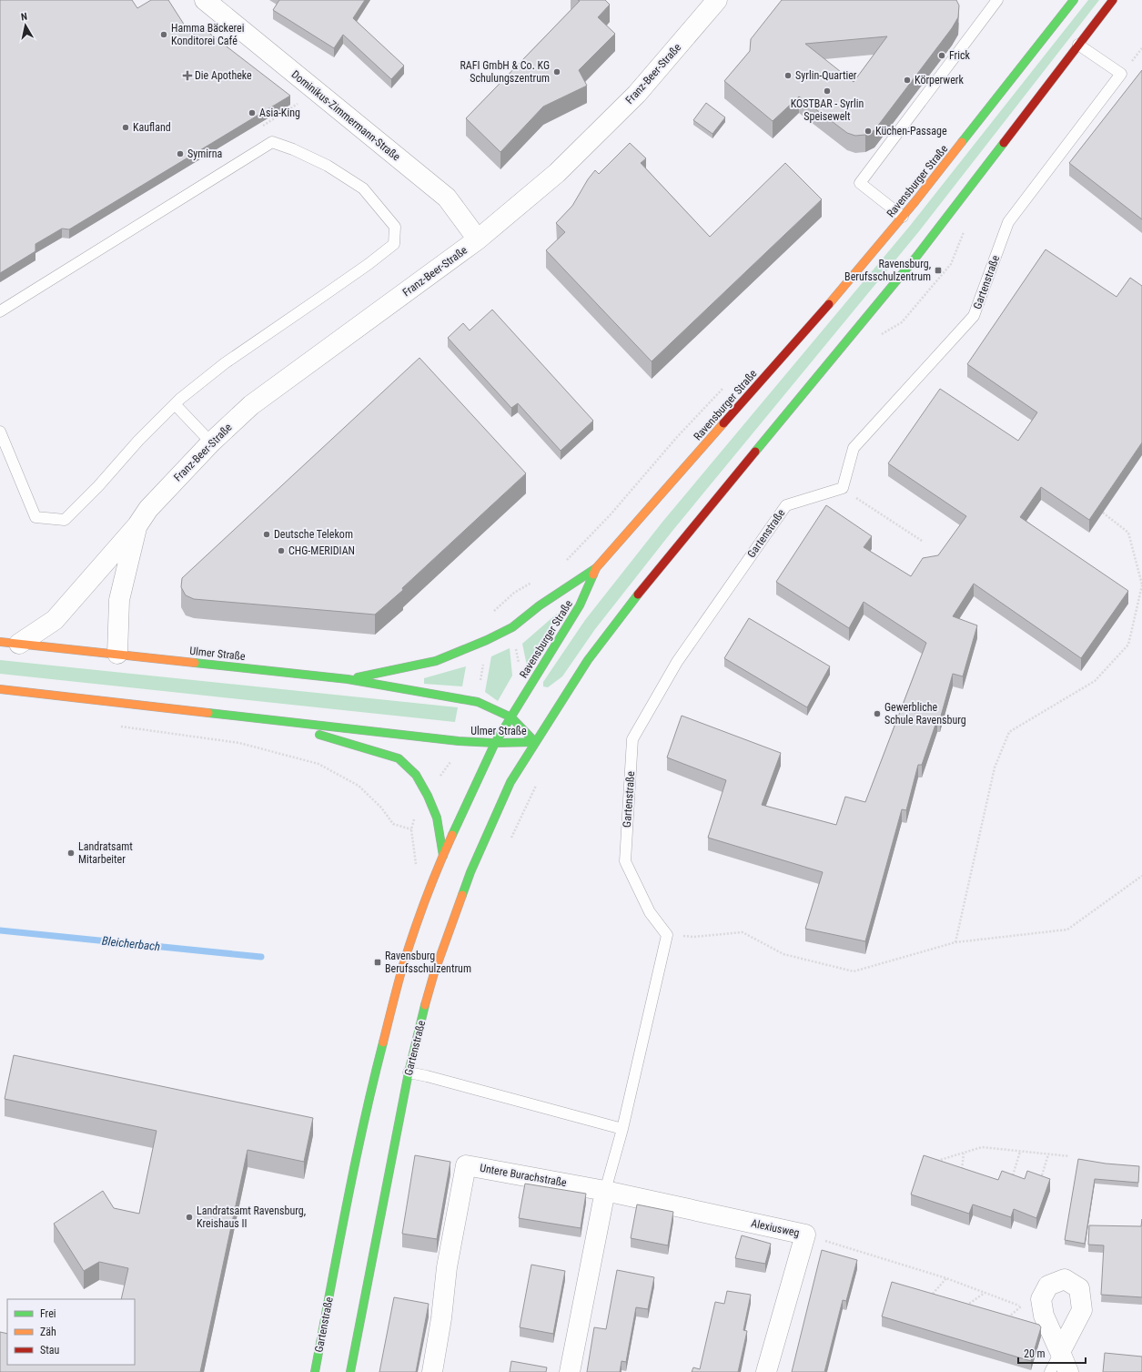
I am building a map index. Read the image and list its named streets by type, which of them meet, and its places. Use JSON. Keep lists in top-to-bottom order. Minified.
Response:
{"streets":{"main road":["Ravensburger Straße","Gartenstraße","Ulmer Straße"],"street":["Franz-Beer-Straße","Dominikus-Zimmermann-Straße","Untere Burachstraße","Alexiusweg"]},"crossings":[["Franz-Beer-Straße","Dominikus-Zimmermann-Straße"],["Franz-Beer-Straße","Ulmer Straße"],["Ravensburger Straße","Gartenstraße"],["Ravensburger Straße","Ulmer Straße"],["Gartenstraße","Ulmer Straße"],["Untere Burachstraße","Alexiusweg"]],"water":["Bleicherbach"],"places":{"other":["Hamma Bäckerei Konditorei Café","Frick","RAFI GmbH & Co. KG Schulungszentrum","Syrlin-Quartier","Körperwerk","KOSTBAR - Syrlin Speisewelt","Asia-King","Kaufland","Küchen-Passage","Symirna","Deutsche Telekom","CHG-MERIDIAN","Gewerbliche Schule Ravensburg","Landratsamt Mitarbeiter","Landratsamt Ravensburg, Kreishaus II"],"health":["Die Apotheke"],"transit":["Ravensburg, Berufsschulzentrum","Ravensburg Berufsschulzentrum"]},"legend":["Frei","Zäh","Stau"],"scale_bar":"20 m","north":"top"}
